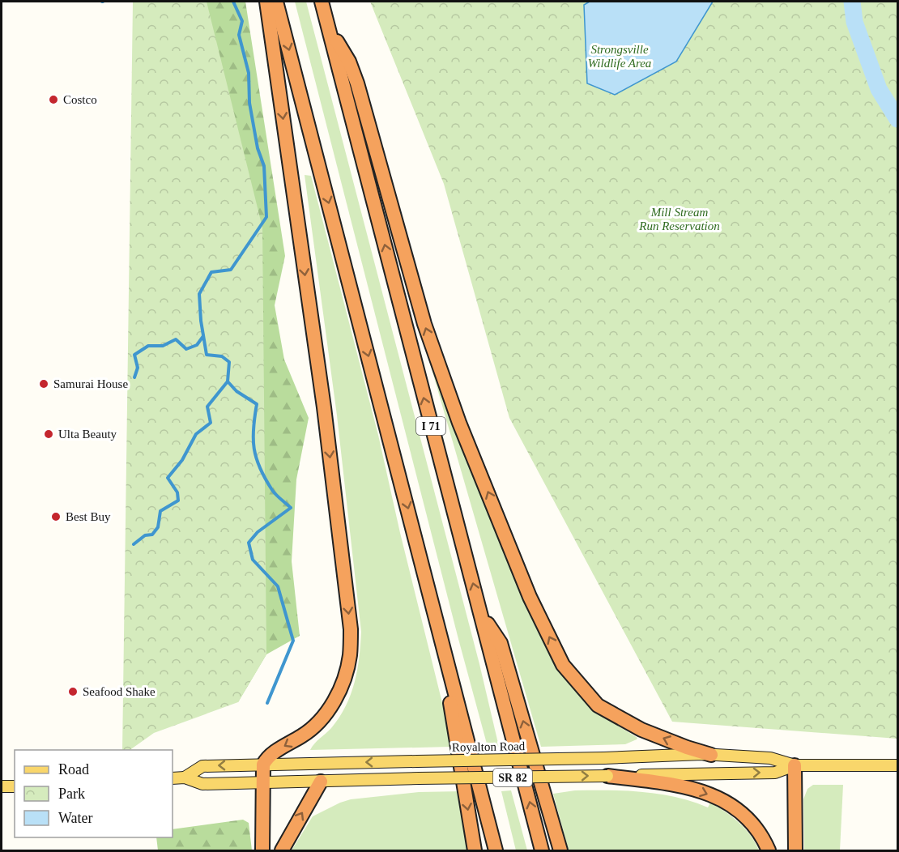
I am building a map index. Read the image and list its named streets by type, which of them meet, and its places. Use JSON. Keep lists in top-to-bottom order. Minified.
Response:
{"streets":{"highway":["I 71"],"main road":["Royalton Road","SR 82"]},"parks":["Strongsville Wildlife Area","Mill Stream Run Reservation"],"places":["Costco","Samurai House","Ulta Beauty","Best Buy","Seafood Shake"],"legend":["Road","Park","Water"]}
